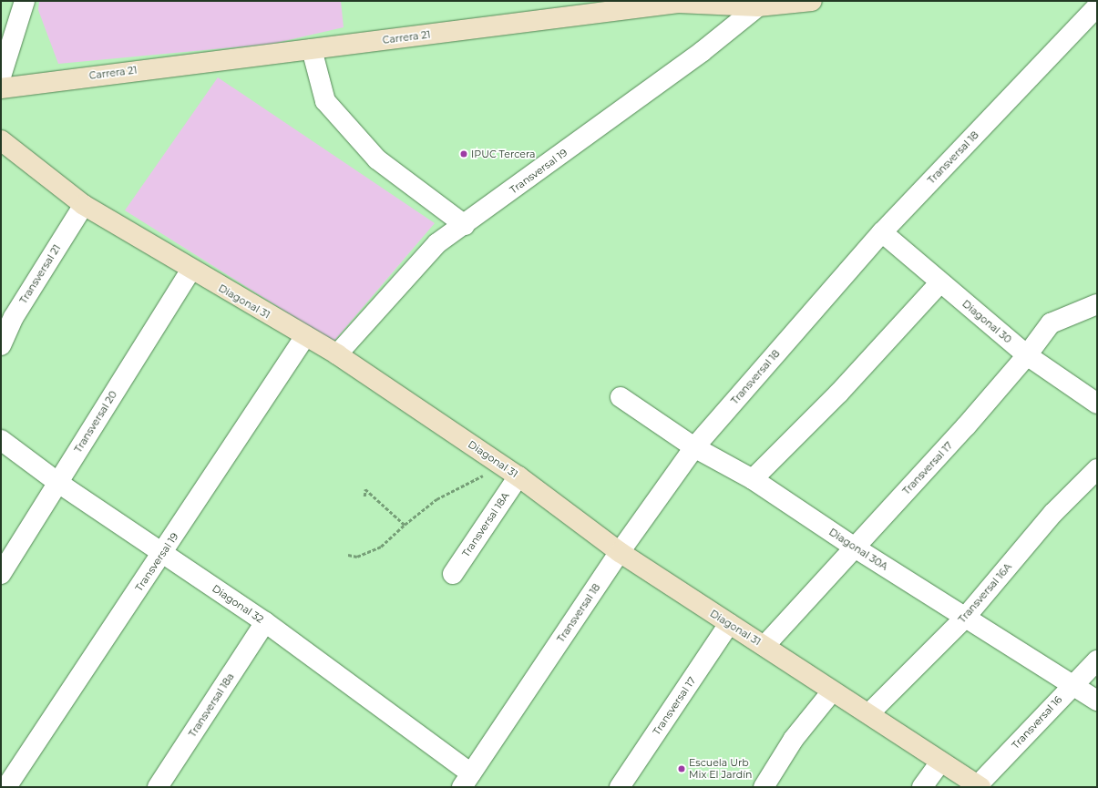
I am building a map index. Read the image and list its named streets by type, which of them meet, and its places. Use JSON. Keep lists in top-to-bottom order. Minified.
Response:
{"streets":{"street":["Carrera 21","Transversal 18","Transversal 19","Transversal 21","Diagonal 31","Diagonal 30","Transversal 20","Transversal 17","Transversal 18A","Diagonal 30A","Transversal 16A","Diagonal 32","Transversal 18a","Transversal 16"]},"crossings":[["Carrera 21","Transversal 19"],["Transversal 18","Diagonal 31"],["Transversal 18","Diagonal 30"],["Transversal 18","Diagonal 30A"],["Transversal 18","Diagonal 32"],["Transversal 19","Diagonal 31"],["Transversal 19","Diagonal 32"],["Transversal 21","Diagonal 31"],["Diagonal 31","Transversal 20"],["Diagonal 31","Transversal 17"],["Diagonal 31","Transversal 18A"],["Diagonal 31","Transversal 16A"],["Diagonal 31","Transversal 16"],["Diagonal 30","Transversal 17"],["Transversal 20","Diagonal 32"],["Transversal 17","Diagonal 30A"],["Diagonal 30A","Transversal 16A"],["Diagonal 30A","Transversal 16"],["Diagonal 32","Transversal 18a"]],"places":["IPUC Tercera","Escuela Urb Mix El Jardín"]}
